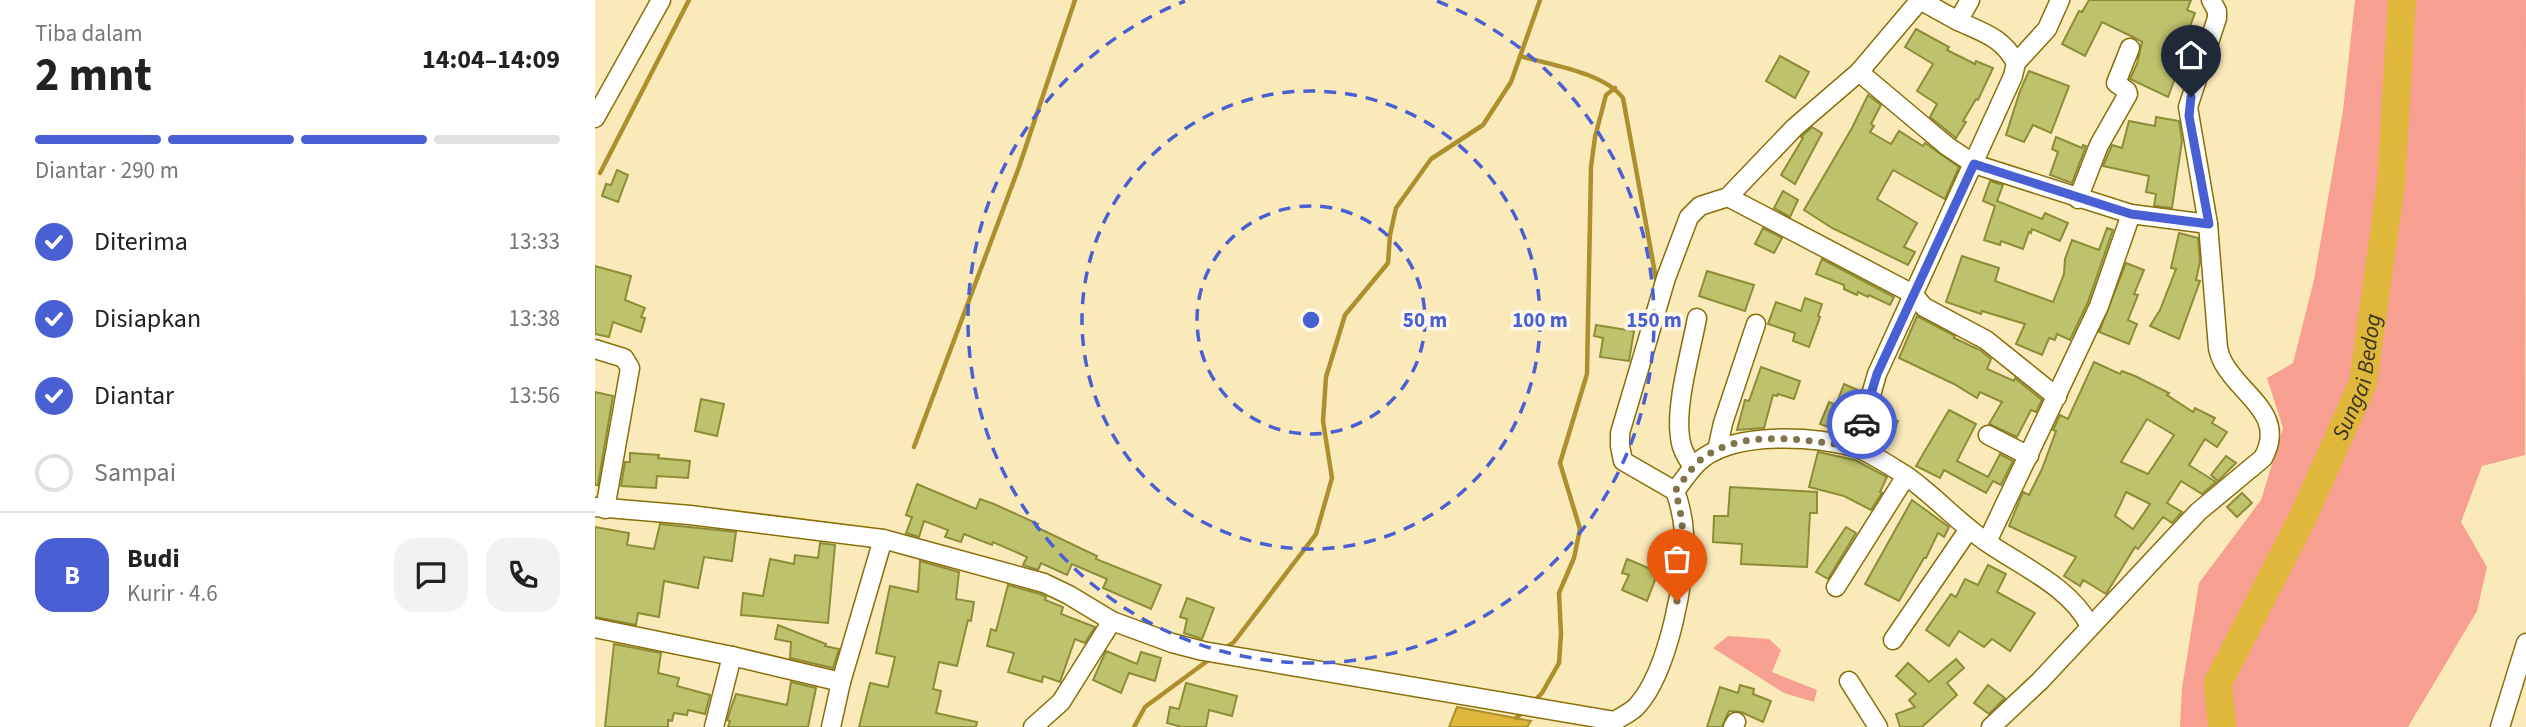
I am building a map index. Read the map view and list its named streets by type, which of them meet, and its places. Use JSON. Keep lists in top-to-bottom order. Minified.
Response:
{"water":["Sungai Bedog"],"page":{"heading":["2 mnt","Tiba dalam","14:04–14:09"],"panel":["Budi","Kurir · 4.6"],"bar":"Diantar · 290 m","list":[["Diterima","13:33"],["Disiapkan","13:38"],["Diantar","13:56"],"Sampai"],"round":"B"},"rings":["50 m","100 m","150 m"]}
